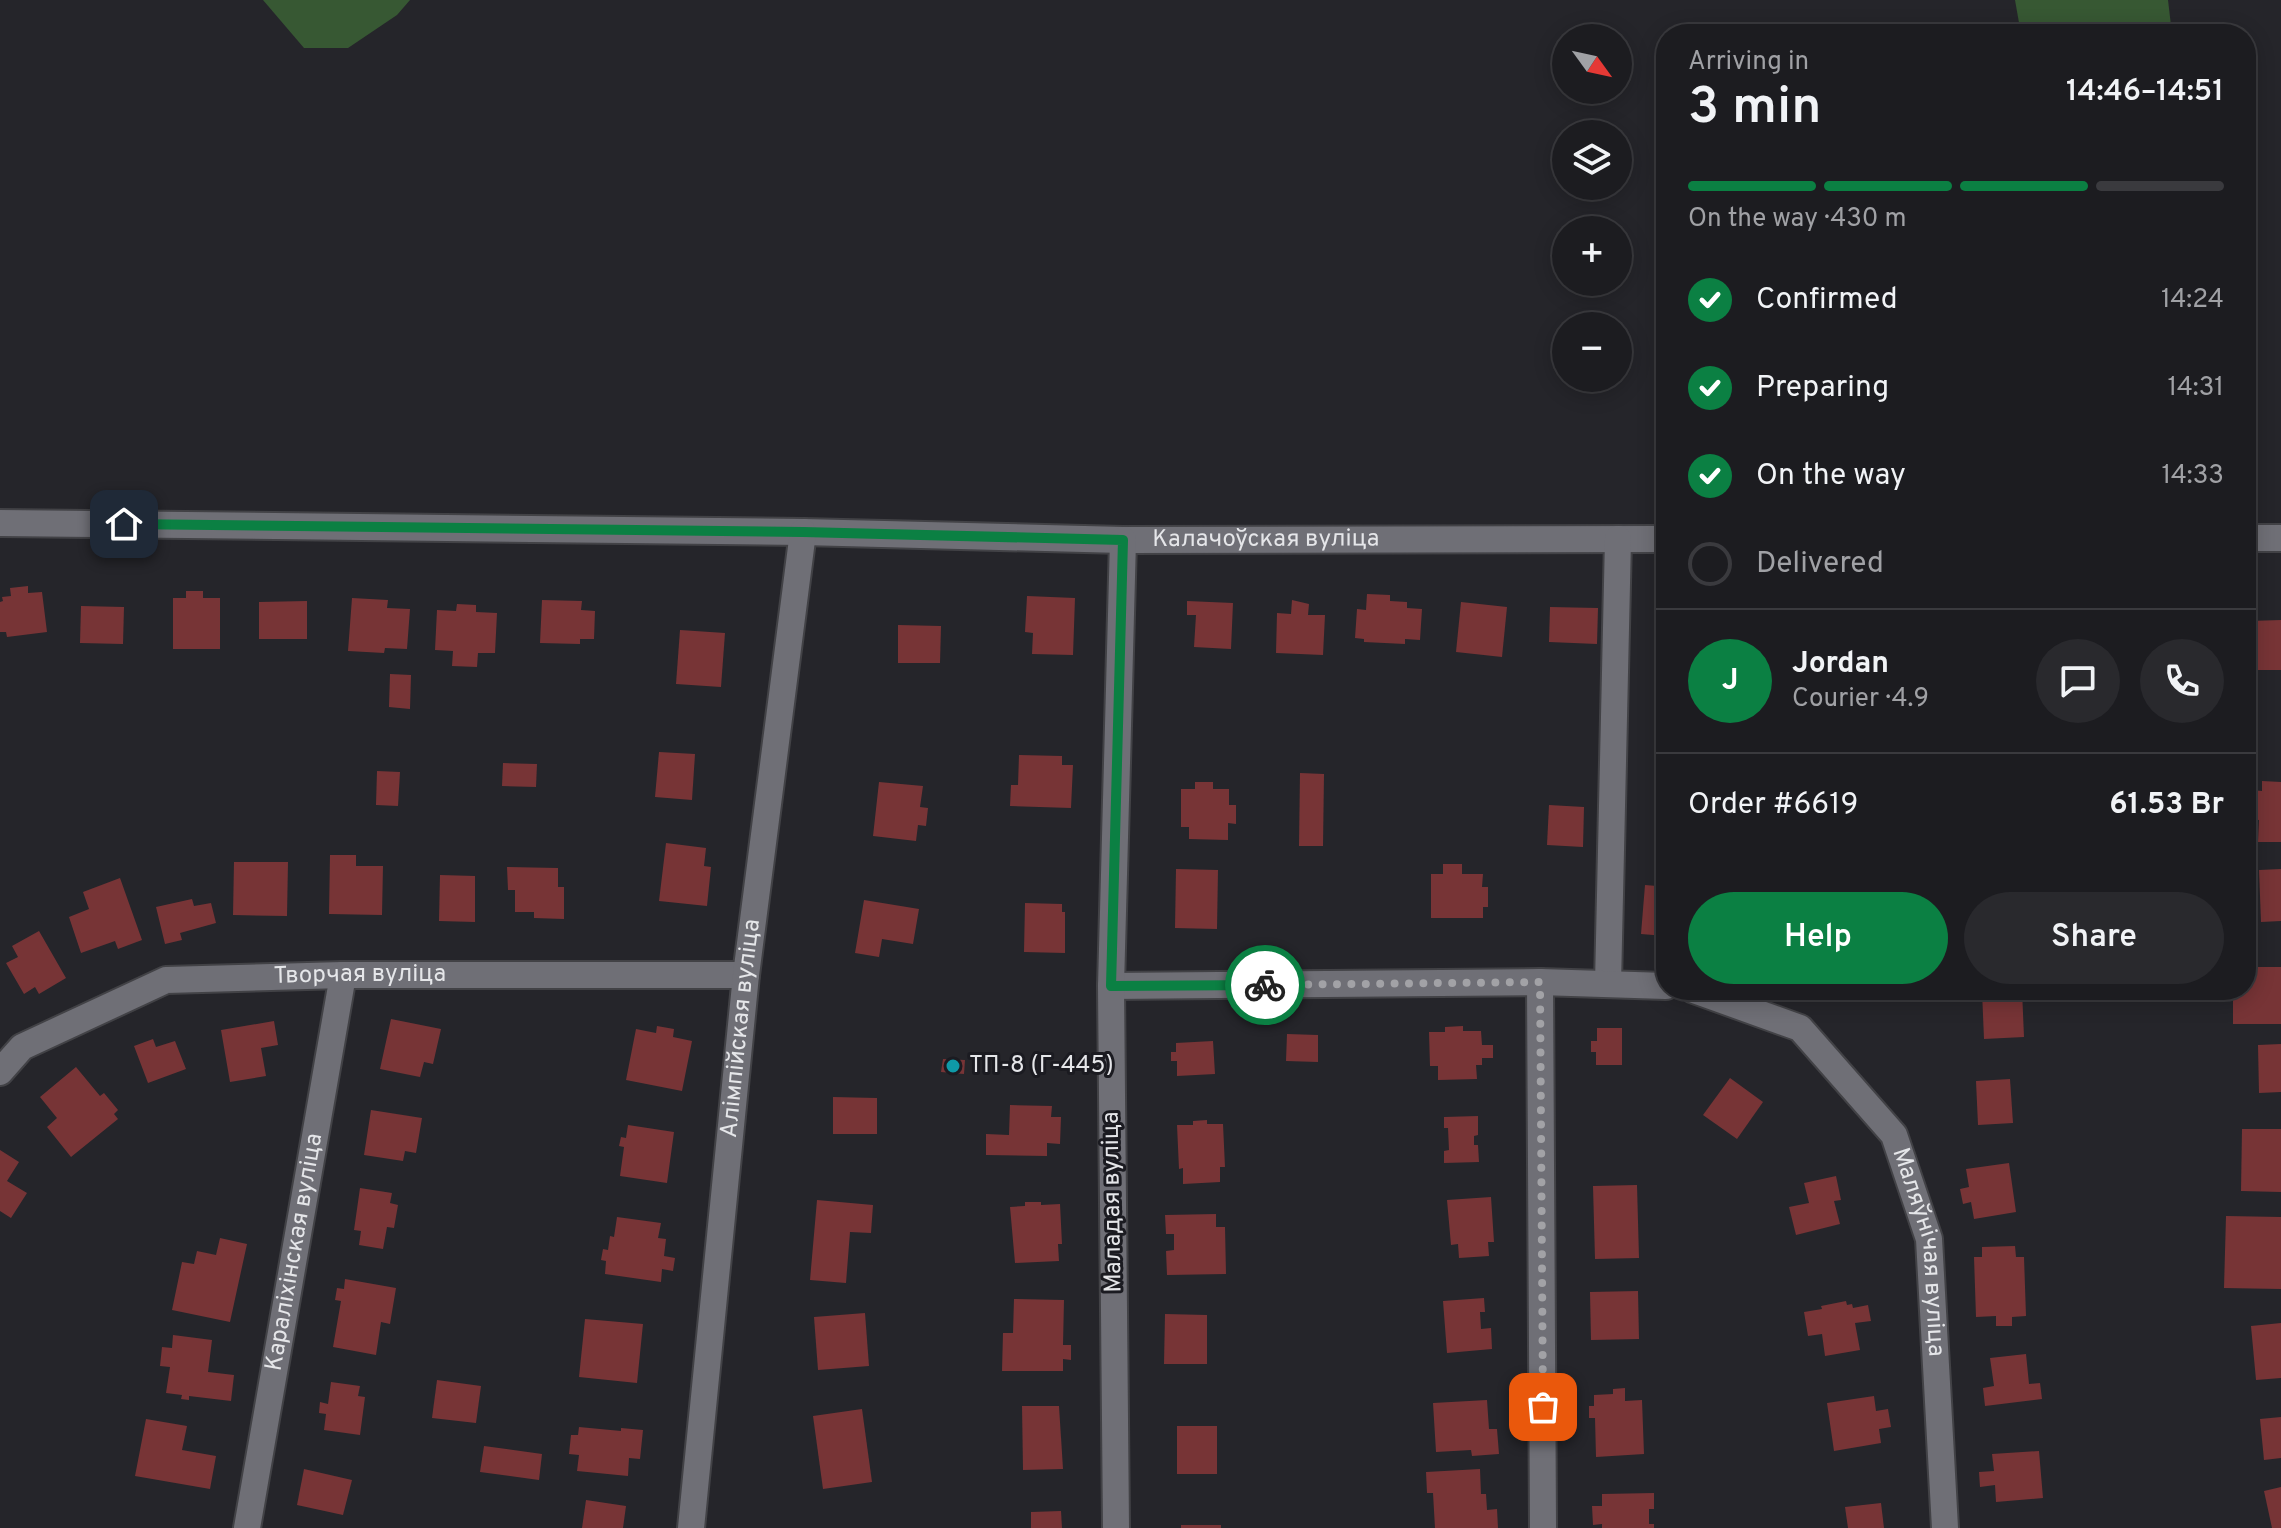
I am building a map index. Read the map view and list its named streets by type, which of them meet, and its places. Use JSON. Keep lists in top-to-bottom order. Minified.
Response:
{"streets":{"street":["Калачоўская вуліца","Творчая вуліца","Алімпійская вуліца","Маладая вуліца","Караліхінская вуліца","Маляўнічая вуліца"]},"crossings":[["Калачоўская вуліца","Алімпійская вуліца"],["Калачоўская вуліца","Маладая вуліца"],["Творчая вуліца","Алімпійская вуліца"],["Творчая вуліца","Караліхінская вуліца"]],"places":["ТП-8 (Г-445)"],"north":"bottom right","page":{"map_buttons":["+","−"],"heading":["3 min","Arriving in","14:46–14:51"],"panel":["Jordan","Courier · 4.9","Order #6619","61.53 Br"],"bar":"On the way · 430 m","list":[["Confirmed","14:24"],["Preparing","14:31"],["On the way","14:33"],"Delivered"],"round":"J","buttons":["Help","Share"]}}
